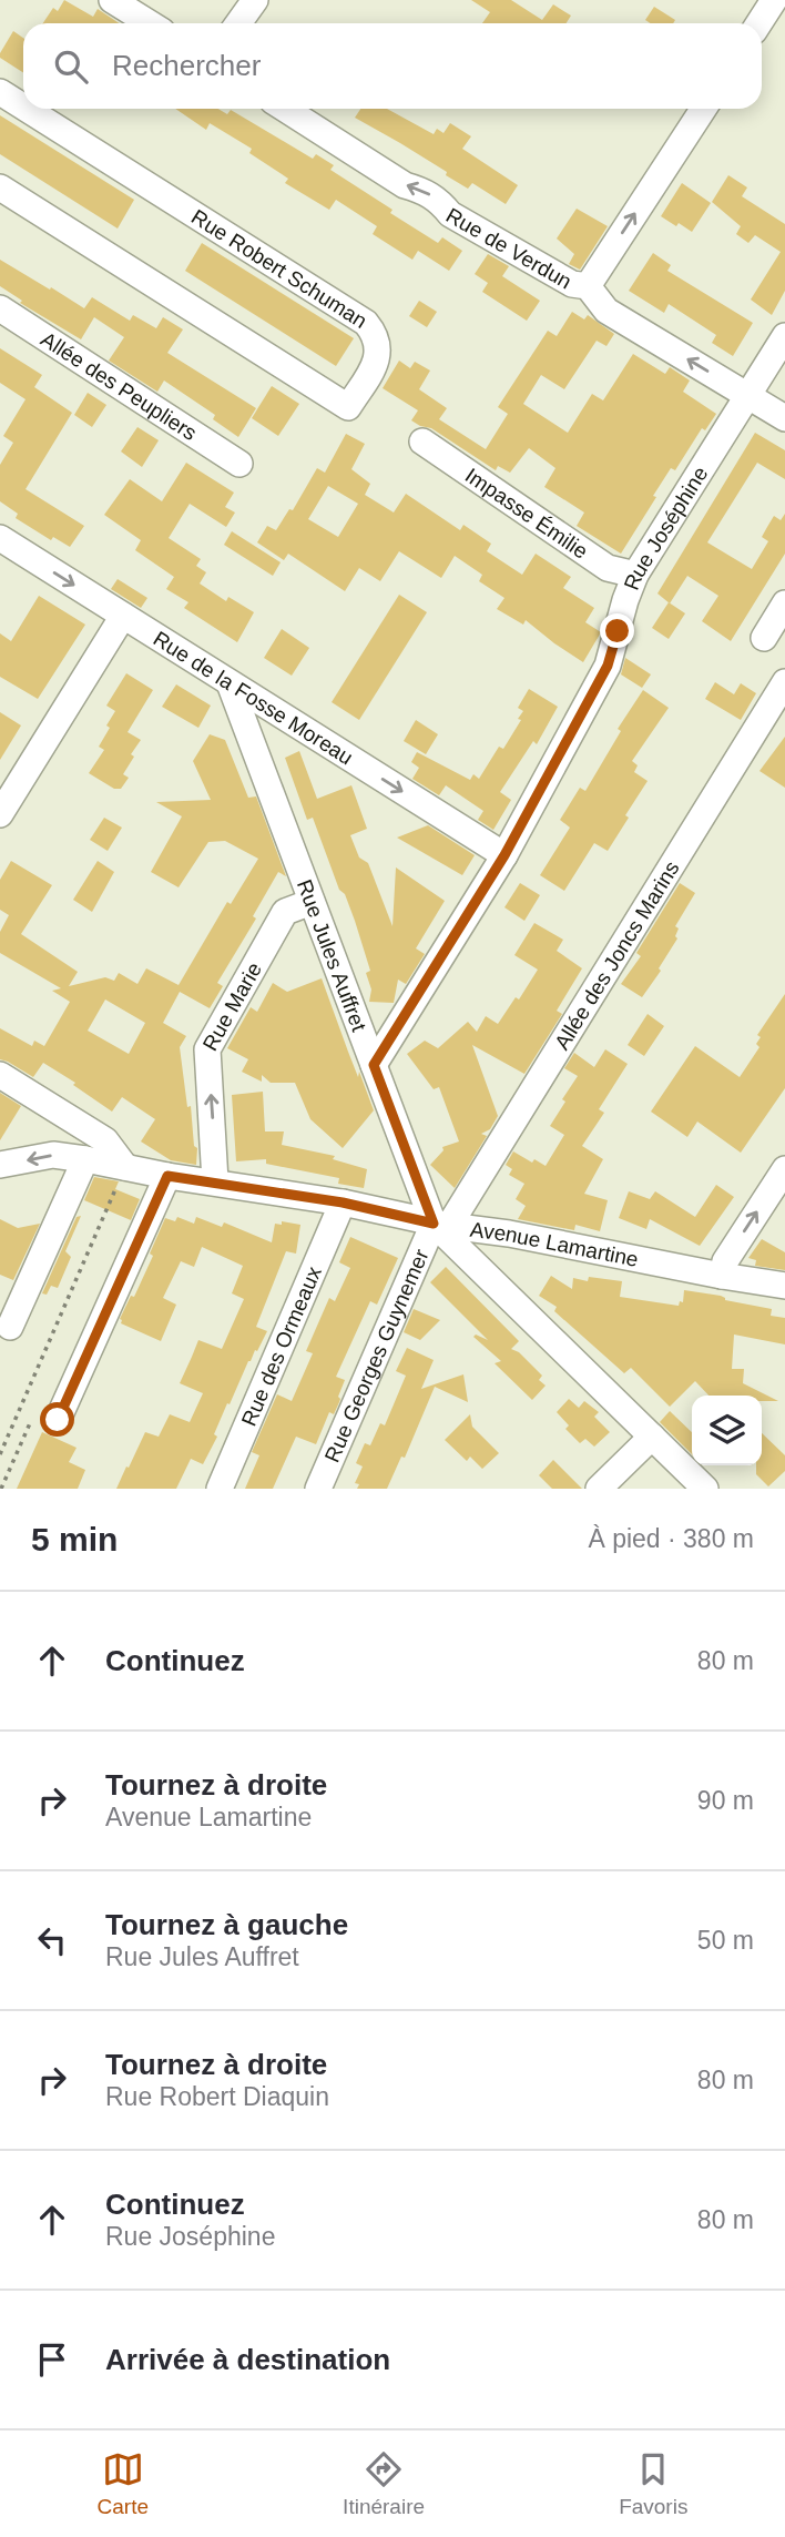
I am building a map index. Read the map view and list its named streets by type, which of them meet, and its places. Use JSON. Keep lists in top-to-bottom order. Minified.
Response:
{"streets":{"street":["Rue de Verdun","Rue Robert Schuman","Allée des Peupliers","Impasse Émilie","Rue Joséphine","Rue de la Fosse Moreau","Allée des Joncs Marins","Rue Jules Auffret","Rue Marie","Avenue Lamartine","Rue des Ormeaux","Rue Georges Guynemer"]},"crossings":[["Rue de Verdun","Rue Joséphine"],["Impasse Émilie","Rue Joséphine"],["Rue Joséphine","Rue de la Fosse Moreau"],["Rue Joséphine","Rue Jules Auffret"],["Rue de la Fosse Moreau","Rue Jules Auffret"],["Allée des Joncs Marins","Rue Jules Auffret"],["Allée des Joncs Marins","Avenue Lamartine"],["Allée des Joncs Marins","Rue Georges Guynemer"],["Rue Jules Auffret","Rue Marie"],["Rue Jules Auffret","Avenue Lamartine"],["Rue Jules Auffret","Rue Georges Guynemer"],["Rue Marie","Avenue Lamartine"],["Avenue Lamartine","Rue des Ormeaux"],["Avenue Lamartine","Rue Georges Guynemer"]],"one_way":["Rue de Verdun","Rue de la Fosse Moreau","Rue Marie"],"page":{"search":"Rechercher","heading":["5 min","À pied · 380 m"],"list":[["Continuez","80 m"],["Tournez à droite","Avenue Lamartine","90 m"],["Tournez à gauche","Rue Jules Auffret","50 m"],["Tournez à droite","Rue Robert Diaquin","80 m"],["Continuez","Rue Joséphine","80 m"],"Arrivée à destination"],"nav":["Carte","Itinéraire","Favoris"]}}
